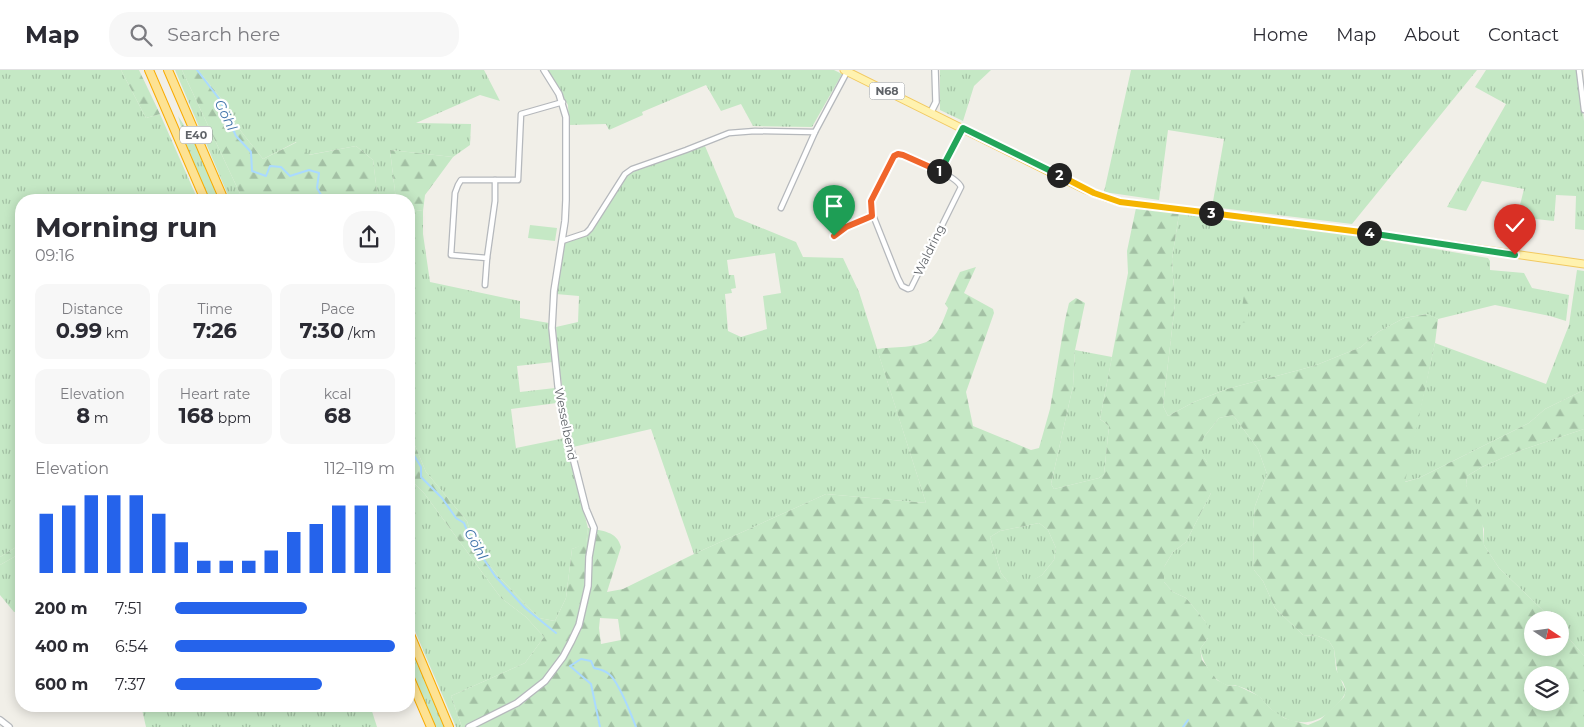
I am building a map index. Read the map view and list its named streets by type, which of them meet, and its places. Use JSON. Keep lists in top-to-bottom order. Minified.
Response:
{"streets":{"highway":["E40"],"main road":["N68"],"street":["Waldring","Wesselbend"]},"water":["Göhl"],"north":"right","page":{"header":"Map","search":"Search here","nav":["Home","Map","About","Contact"],"pins":["1","2","3","4"],"heading":["Morning run","09:16"],"stats":[["Distance","0.99 km"],["Time","7:26"],["Pace","7:30 /km"],["Elevation","8 m"],["Heart rate","168 bpm"],["kcal","68"]],"chart":["Elevation","112–119 m"],"list":[{"name":"200 m","note":"7:51"},{"name":"400 m","note":"6:54"},{"name":"600 m","note":"7:37"}]}}
